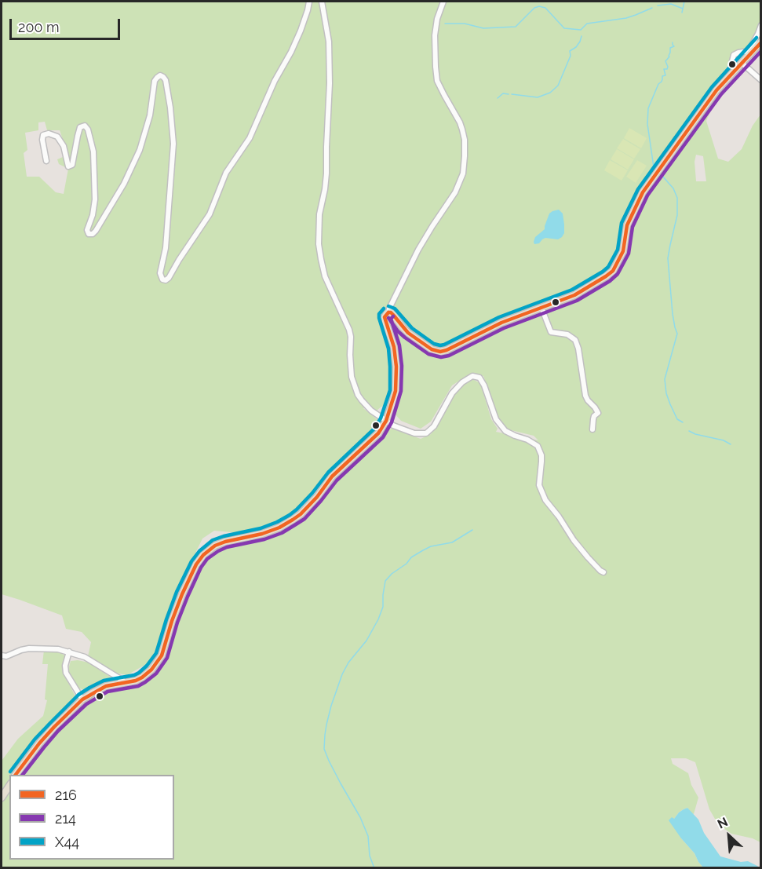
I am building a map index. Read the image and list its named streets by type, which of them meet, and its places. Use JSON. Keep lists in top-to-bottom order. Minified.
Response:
{"lines":["transit line X44","transit line 216","transit line 214"],"legend":["216","214","X44"],"scale_bar":"200 m","north":"top left"}
